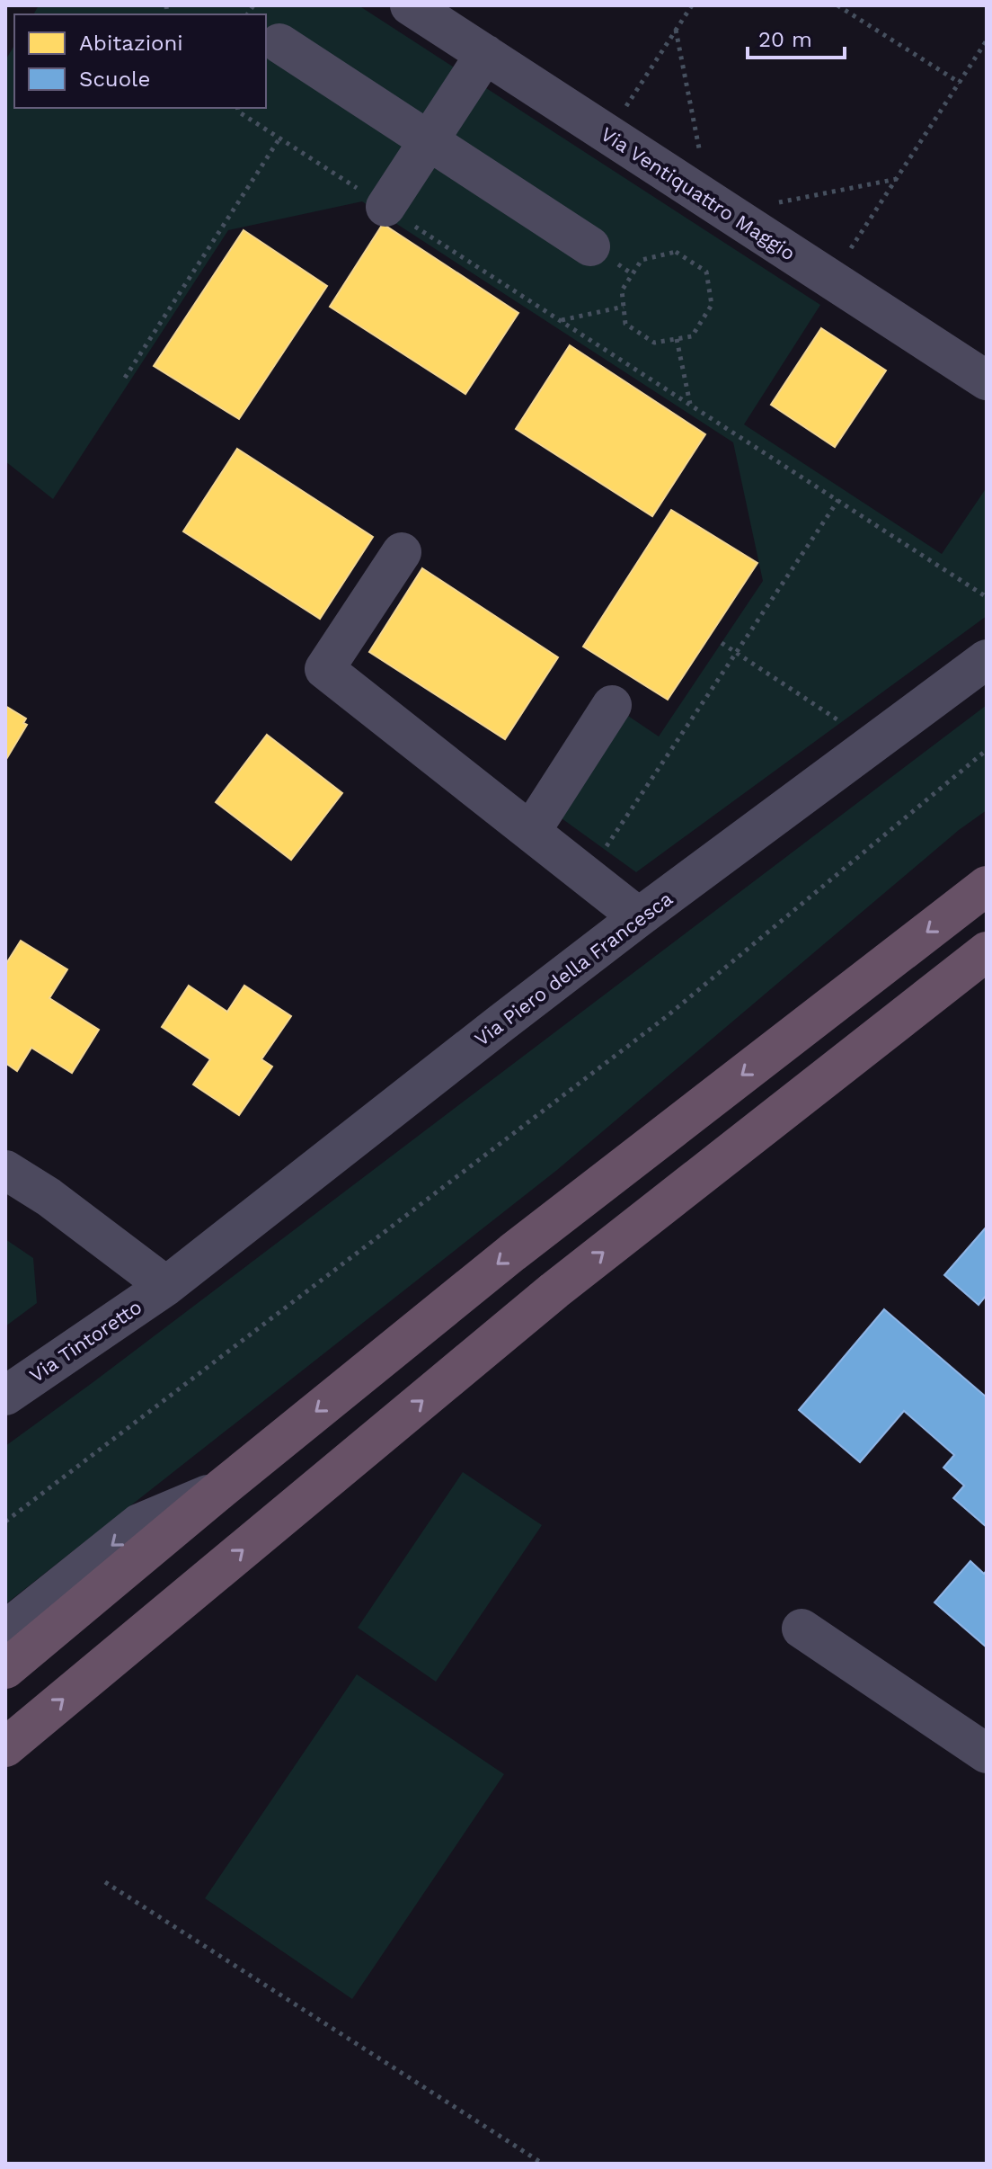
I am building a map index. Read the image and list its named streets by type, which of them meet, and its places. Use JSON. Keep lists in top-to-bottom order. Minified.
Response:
{"streets":{"street":["Via Ventiquattro Maggio","Via Piero della Francesca","Via Tintoretto"]},"crossings":[["Via Piero della Francesca","Via Tintoretto"]],"legend":["Abitazioni","Scuole"],"scale_bar":"20 m"}
